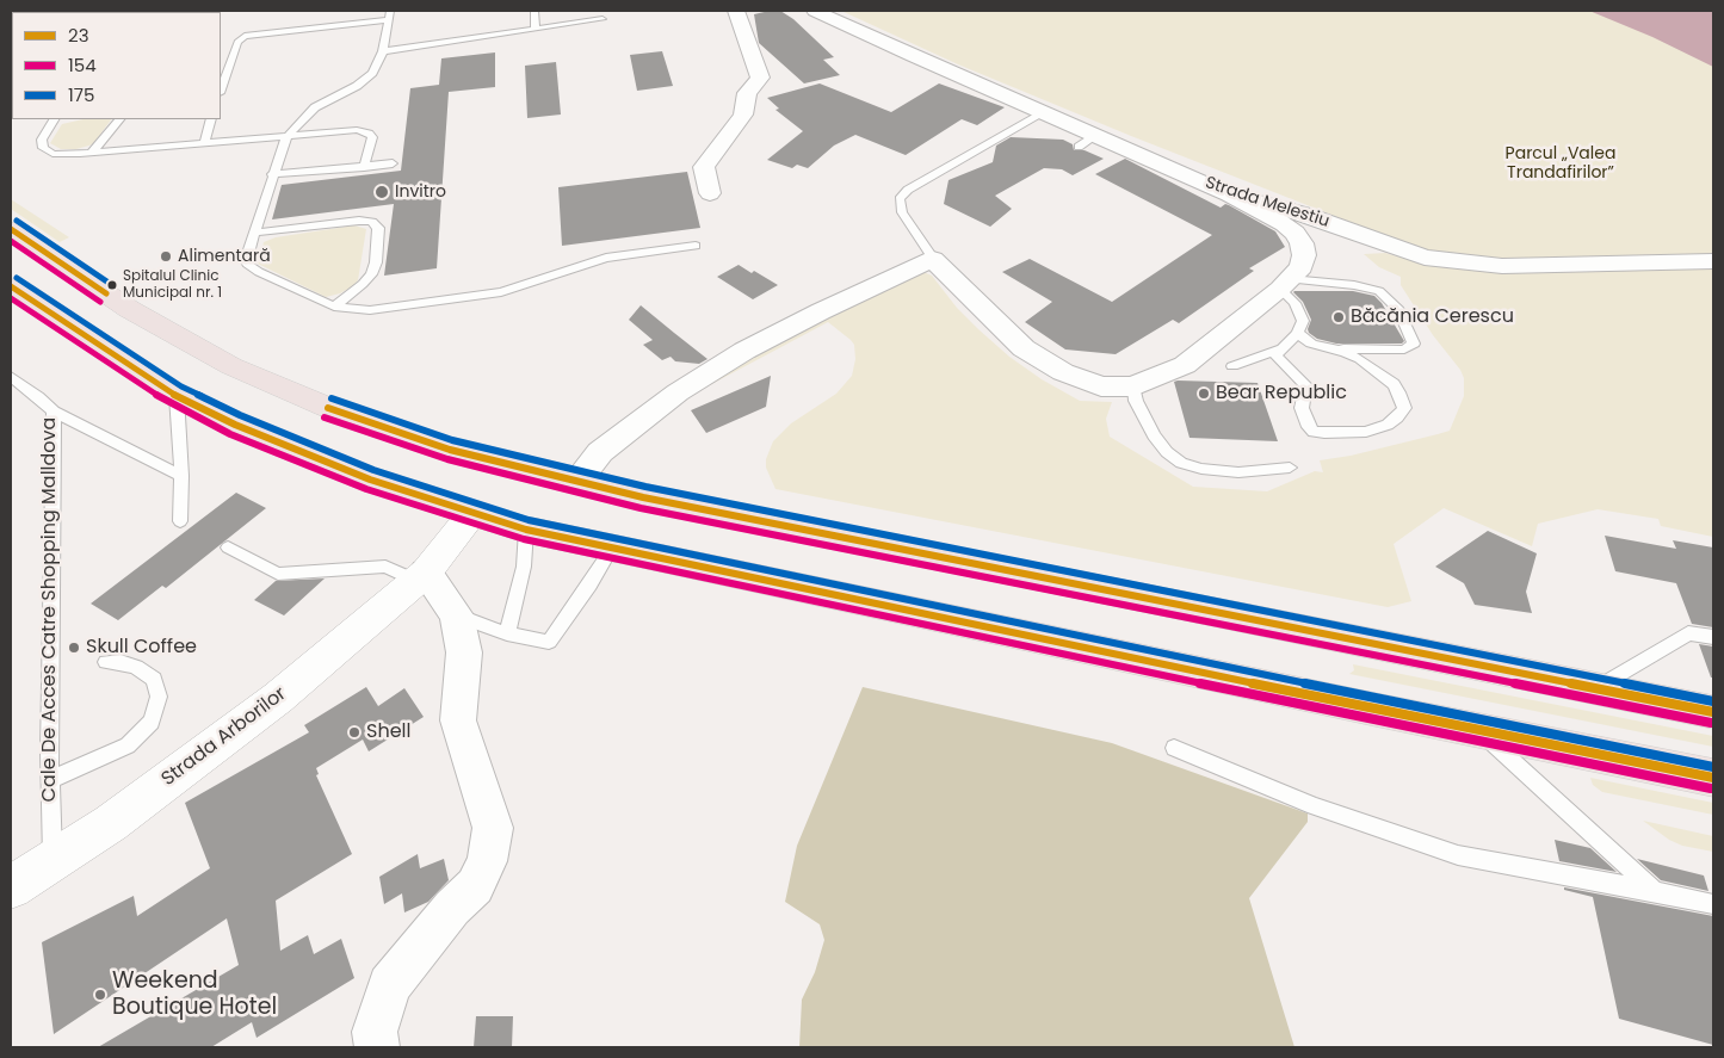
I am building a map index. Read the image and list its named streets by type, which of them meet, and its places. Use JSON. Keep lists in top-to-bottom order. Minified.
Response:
{"streets":{"street":["Strada Melestiu","Strada Arborilor"],"lane":["Cale De Acces Catre Shopping Malldova"]},"crossings":[["Cale De Acces Catre Shopping Malldova","Strada Arborilor"]],"parks":["Parcul „Valea Trandafirilor”"],"places":["Invitro","Alimentară","Spitalul Clinic Municipal nr. 1","Băcănia Cerescu","Bear Republic","Skull Coffee","Shell","Weekend Boutique Hotel"],"lines":["transit line 175","transit line 23","transit line 154"],"legend":["23","154","175"]}
